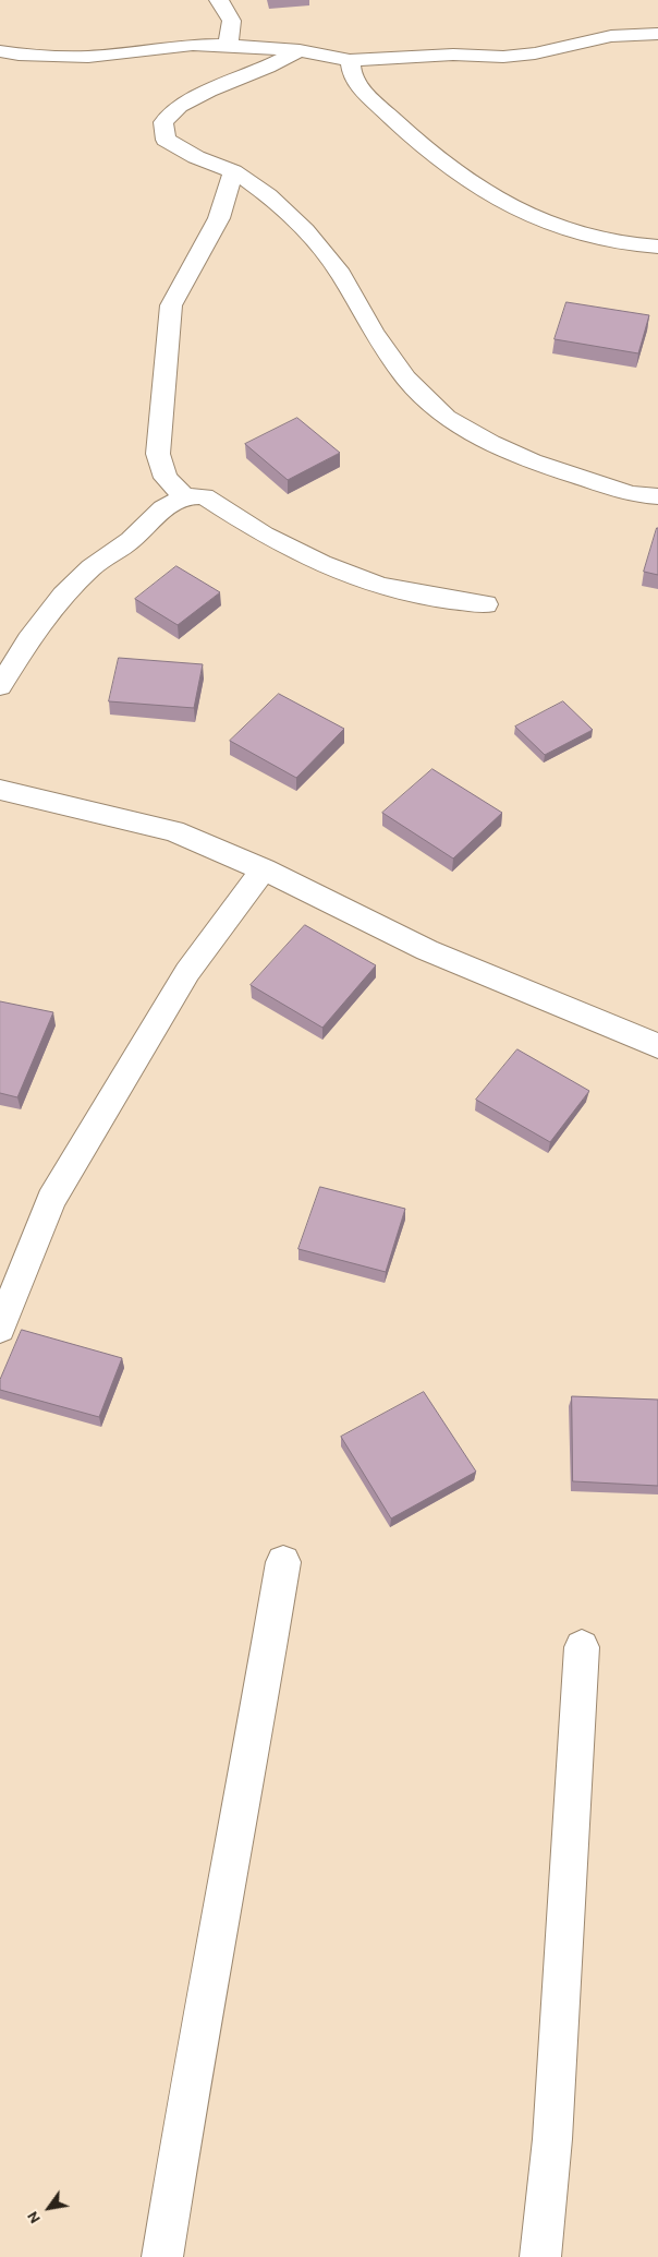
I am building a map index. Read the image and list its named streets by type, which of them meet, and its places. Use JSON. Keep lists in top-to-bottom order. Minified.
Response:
{"north":"bottom left"}
